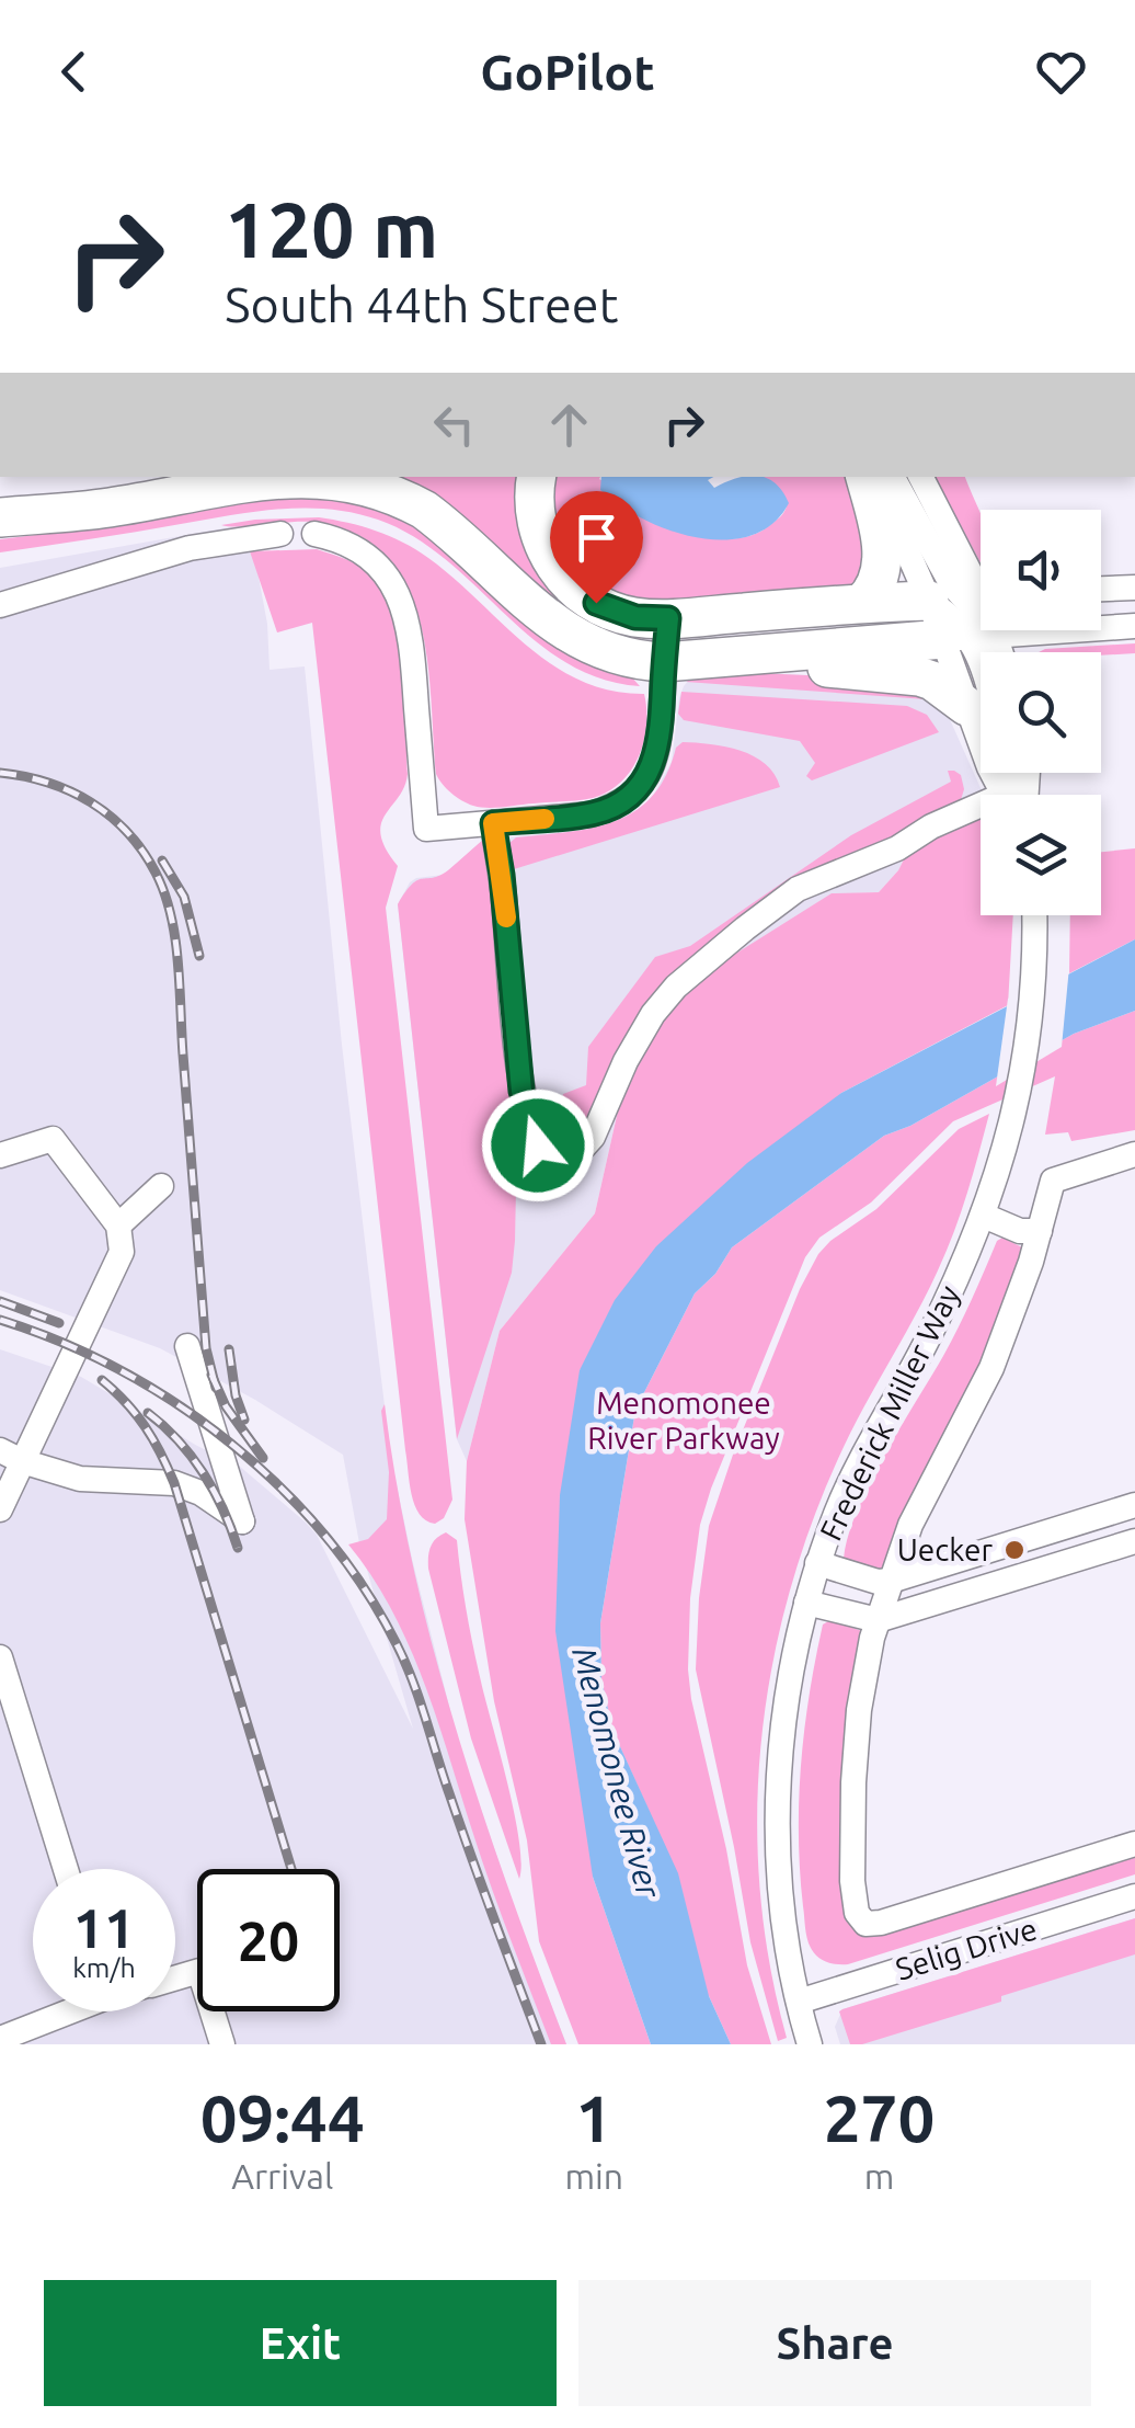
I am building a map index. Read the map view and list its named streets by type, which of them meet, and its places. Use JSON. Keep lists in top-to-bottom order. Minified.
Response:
{"streets":{"street":["Frederick Miller Way","Selig Drive"]},"crossings":[["Frederick Miller Way","Selig Drive"]],"water":["Menomonee River"],"parks":["Menomonee River Parkway"],"places":["Uecker"],"page":{"header":"GoPilot","turn":["120 m","South 44th Street"],"speed":"11 km/h","limit":"20","eta":["09:44","Arrival","1","min","270","m"],"buttons":["Exit","Share"]}}
